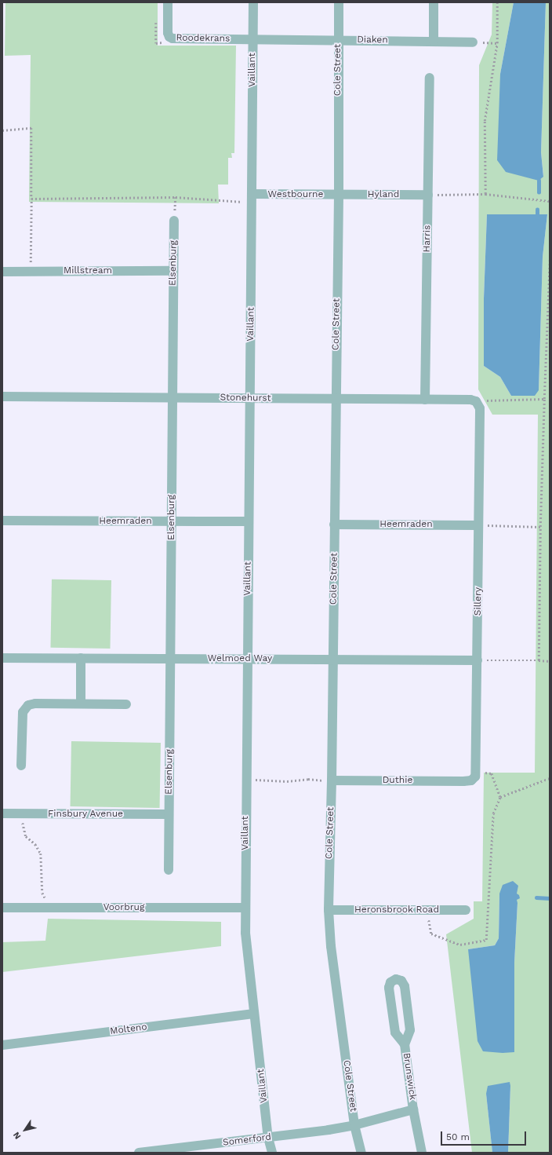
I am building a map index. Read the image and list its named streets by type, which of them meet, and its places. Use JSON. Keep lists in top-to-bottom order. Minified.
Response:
{"streets":{"street":["Roodekrans","Diaken","Vaillant","Cole Street","Westbourne","Hyland","Harris","Elsenburg","Millstream","Stonehurst","Heemraden","Sillery","Welmoed Way","Duthie","Finsbury Avenue","Voorbrug","Heronsbrook Road","Molteno","Brunswick","Somerford"]},"crossings":[["Roodekrans","Diaken"],["Roodekrans","Vaillant"],["Diaken","Vaillant"],["Diaken","Cole Street"],["Vaillant","Westbourne"],["Vaillant","Stonehurst"],["Vaillant","Heemraden"],["Vaillant","Welmoed Way"],["Vaillant","Voorbrug"],["Vaillant","Molteno"],["Vaillant","Somerford"],["Cole Street","Westbourne"],["Cole Street","Hyland"],["Cole Street","Stonehurst"],["Cole Street","Heemraden"],["Cole Street","Welmoed Way"],["Cole Street","Duthie"],["Cole Street","Heronsbrook Road"],["Cole Street","Brunswick"],["Cole Street","Somerford"],["Westbourne","Hyland"],["Hyland","Harris"],["Harris","Stonehurst"],["Elsenburg","Millstream"],["Elsenburg","Stonehurst"],["Elsenburg","Heemraden"],["Elsenburg","Welmoed Way"],["Elsenburg","Finsbury Avenue"],["Stonehurst","Sillery"],["Heemraden","Sillery"],["Sillery","Welmoed Way"],["Sillery","Duthie"],["Brunswick","Somerford"]],"scale_bar":"50 m","north":"bottom left"}
